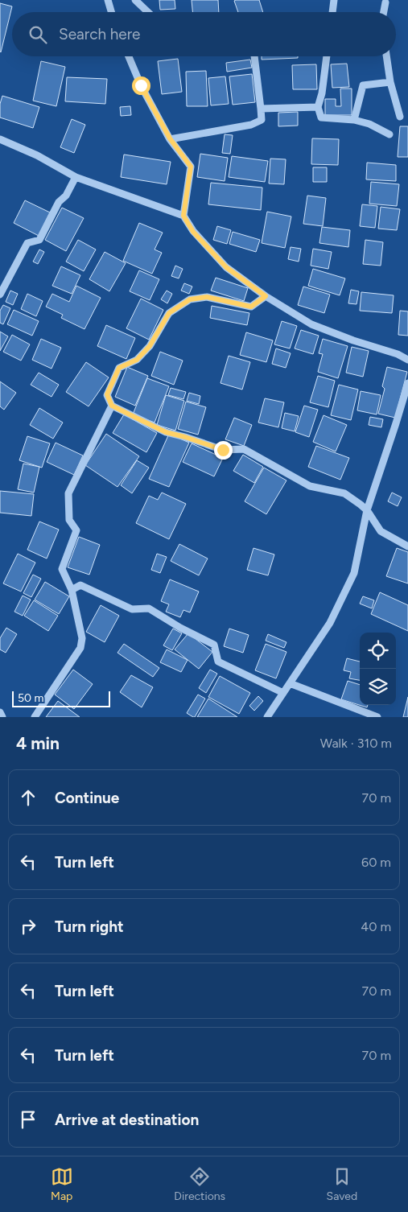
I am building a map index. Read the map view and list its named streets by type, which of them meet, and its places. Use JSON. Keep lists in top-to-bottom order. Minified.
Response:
{"scale_bar":"50 m","page":{"search":"Search here","scale":"50 m","heading":["4 min","Walk · 310 m"],"list":[["Continue","70 m"],["Turn left","60 m"],["Turn right","40 m"],["Turn left","70 m"],["Turn left","70 m"],"Arrive at destination"],"nav":["Map","Directions","Saved"]}}
